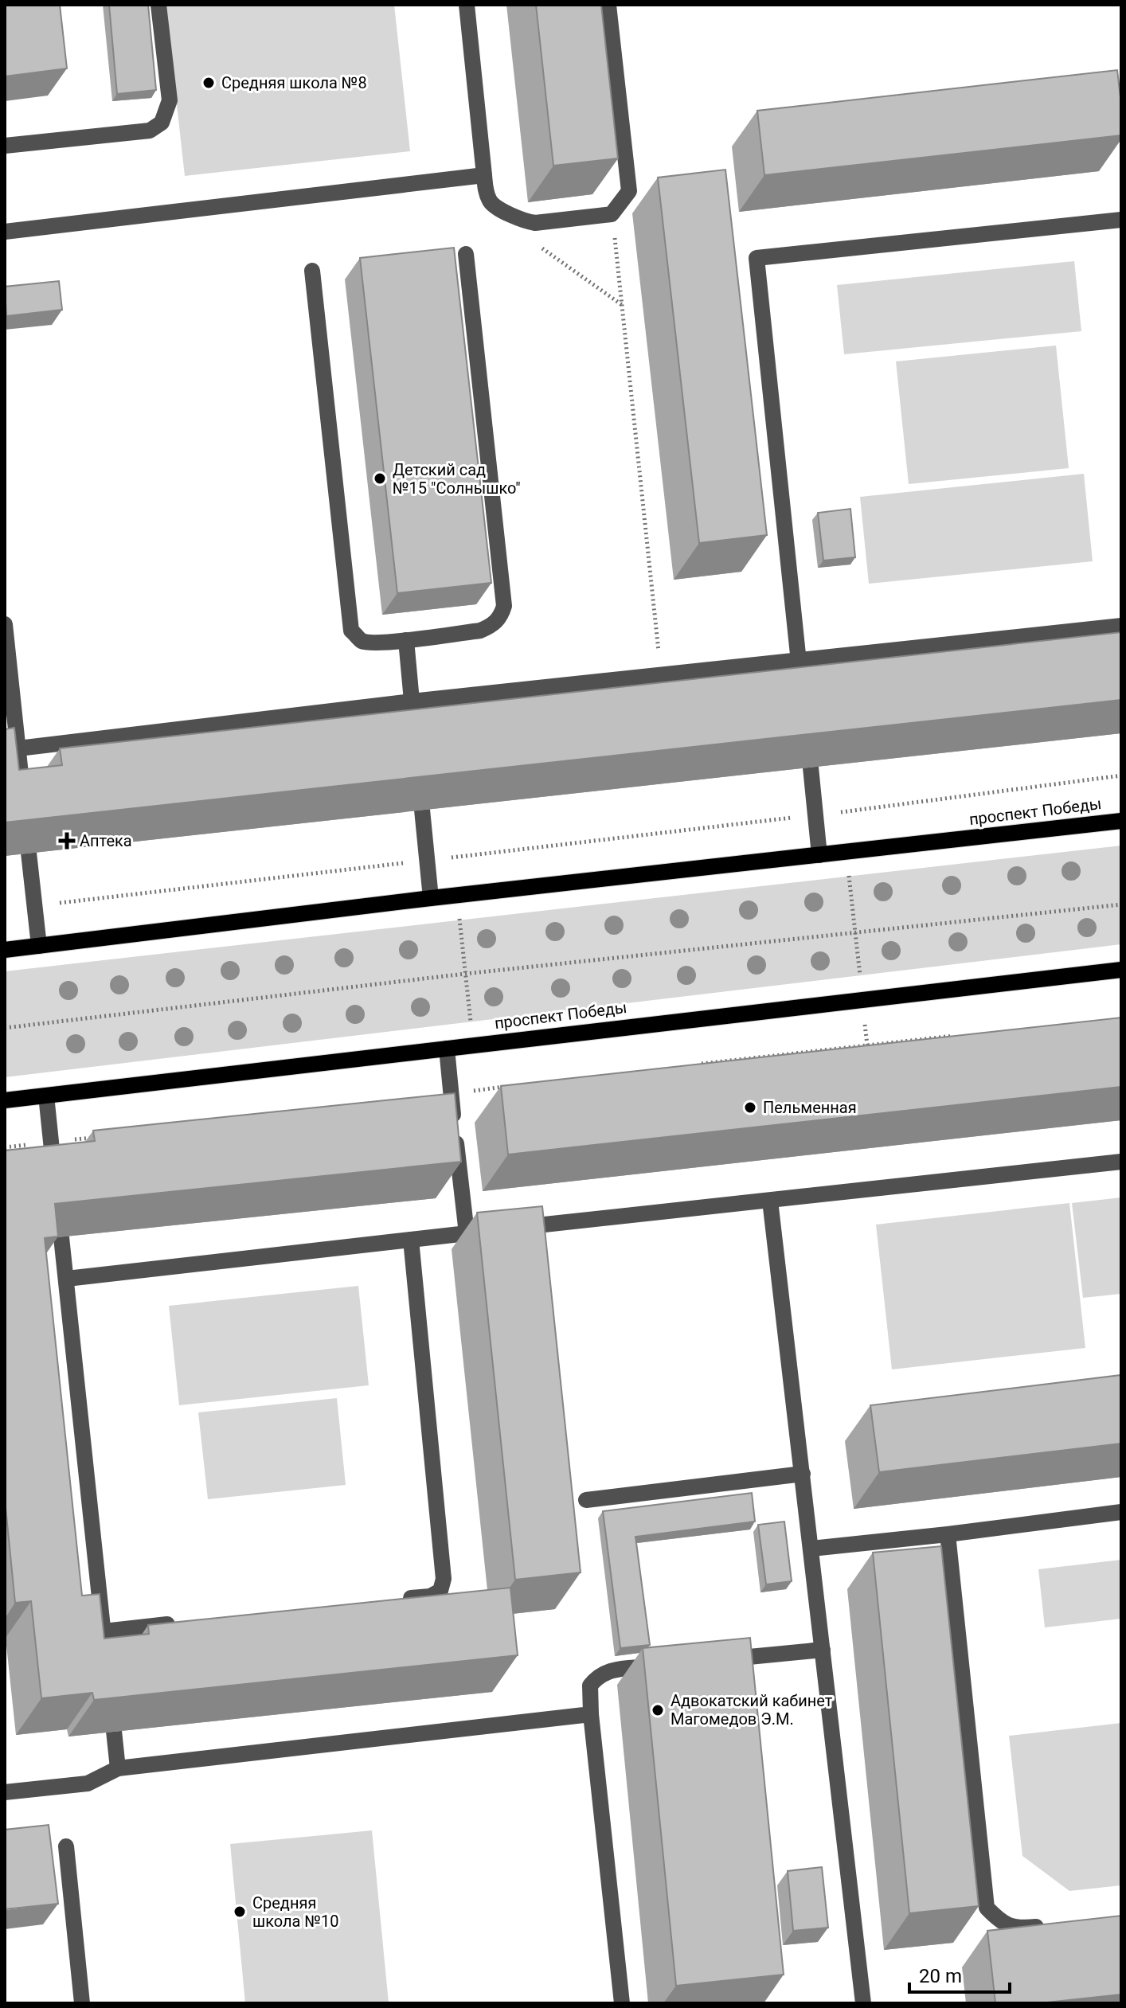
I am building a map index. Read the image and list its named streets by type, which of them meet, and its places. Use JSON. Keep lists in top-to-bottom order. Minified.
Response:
{"streets":{"main road":["проспект Победы"]},"places":{"other":["Средняя школа №8","Детский сад №15 \"Солнышко\"","Пельменная","Адвокатский кабинет Магомедов Э.М.","Средняя школа №10"],"health":["Аптека"]},"scale_bar":"20 m"}
